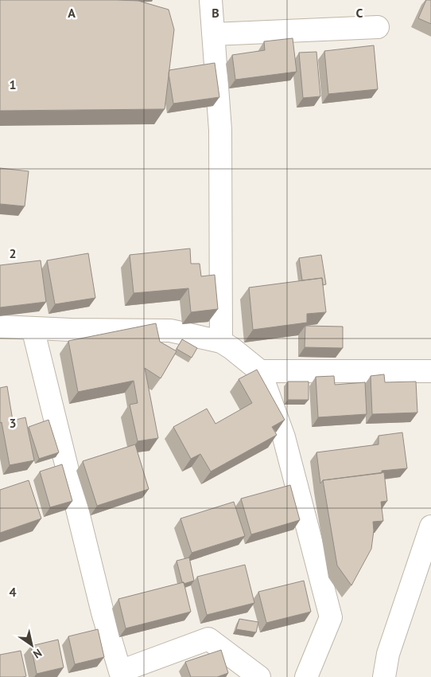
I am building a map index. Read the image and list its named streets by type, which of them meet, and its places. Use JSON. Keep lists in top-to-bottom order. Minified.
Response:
{"north":"bottom right","grid":{"columns":["A","B","C"],"rows":["1","2","3","4"]}}
